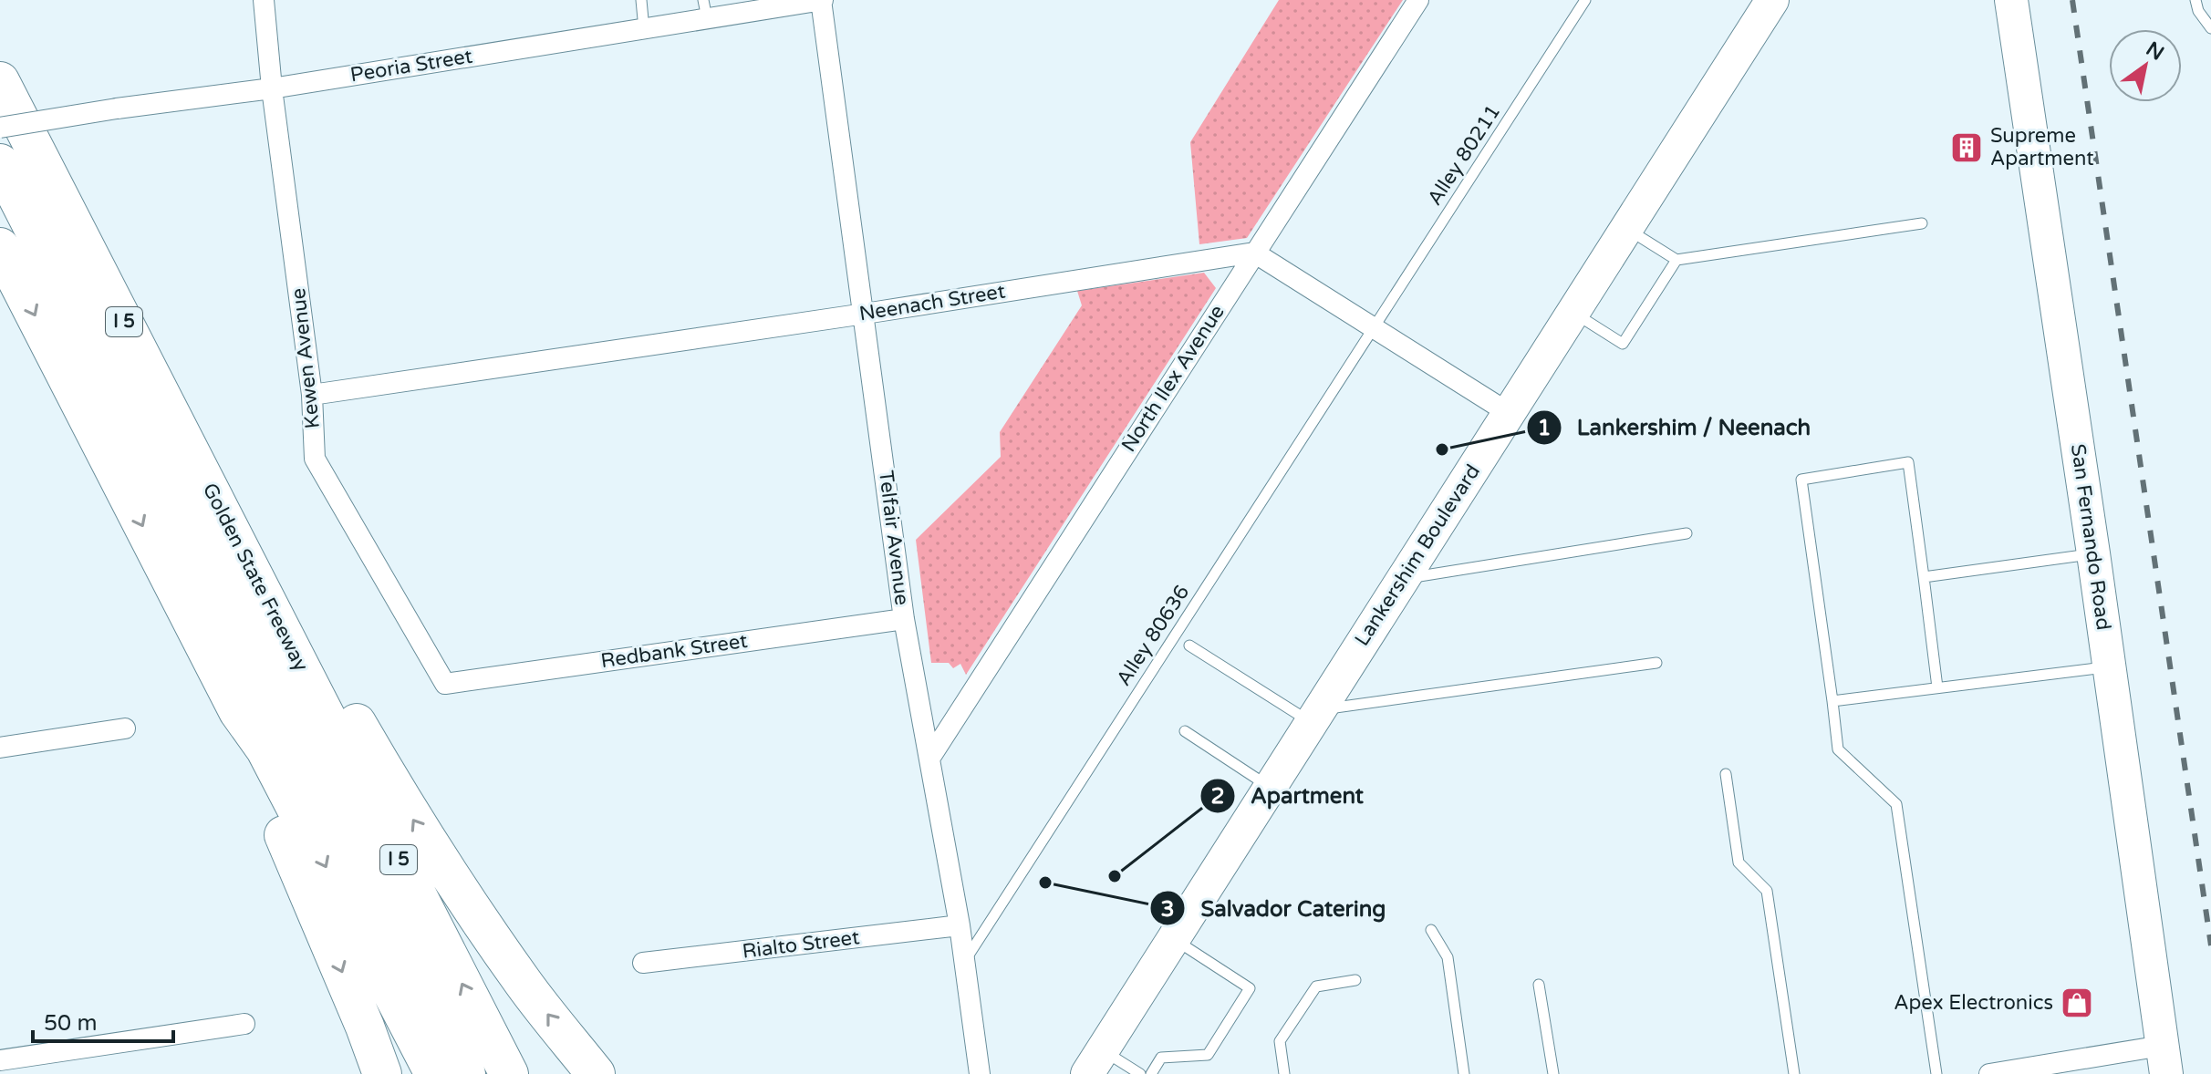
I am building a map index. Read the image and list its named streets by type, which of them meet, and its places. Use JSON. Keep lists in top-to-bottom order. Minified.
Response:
{"streets":{"highway":["I 5","Golden State Freeway"],"main road":["San Fernando Road","Lankershim Boulevard"],"street":["Peoria Street","Neenach Street","Kewen Avenue","North Ilex Avenue","Telfair Avenue","Redbank Street","Rialto Street"],"lane":["Alley 80211","Alley 80636"]},"crossings":[["Peoria Street","Kewen Avenue"],["Peoria Street","Telfair Avenue"],["Alley 80211","Alley 80636"],["Neenach Street","Kewen Avenue"],["Neenach Street","North Ilex Avenue"],["Neenach Street","Telfair Avenue"],["Kewen Avenue","Redbank Street"],["North Ilex Avenue","Telfair Avenue"],["Telfair Avenue","Alley 80636"],["Telfair Avenue","Redbank Street"],["Telfair Avenue","Rialto Street"]],"places":{"building":["Supreme Apartment"],"other":["Lankershim / Neenach","Apartment","Salvador Catering"],"shop":["Apex Electronics"]},"scale_bar":"50 m","north":"top right"}
